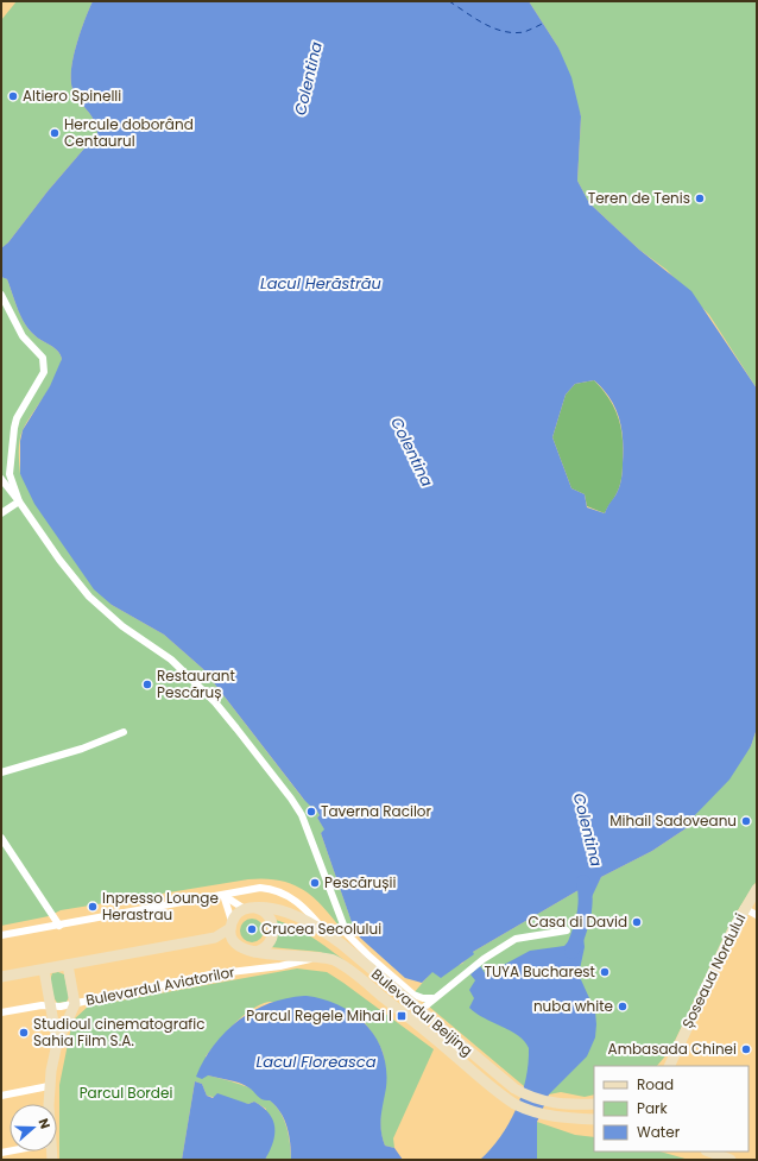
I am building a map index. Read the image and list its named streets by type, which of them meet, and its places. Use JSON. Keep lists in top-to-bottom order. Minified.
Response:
{"streets":{"main road":["Șoseaua Nordului","Bulevardul Beijing"],"street":["Bulevardul Aviatorilor"]},"crossings":[["Bulevardul Aviatorilor","Bulevardul Beijing"]],"water":["Colentina","Lacul Herăstrău","Lacul Floreasca"],"parks":["Parcul Bordei"],"places":{"other":["Altiero Spinelli","Hercule doborând Centaurul","Teren de Tenis","Restaurant Pescăruș","Taverna Racilor","Mihail Sadoveanu","Pescărușii","Inpresso Lounge Herastrau","Casa di David","Crucea Secolului","TUYA Bucharest","nuba white","Studioul cinematografic Sahia Film S.A.","Ambasada Chinei"],"transit":["Parcul Regele Mihai I"]},"legend":["Road","Park","Water"],"north":"right"}
